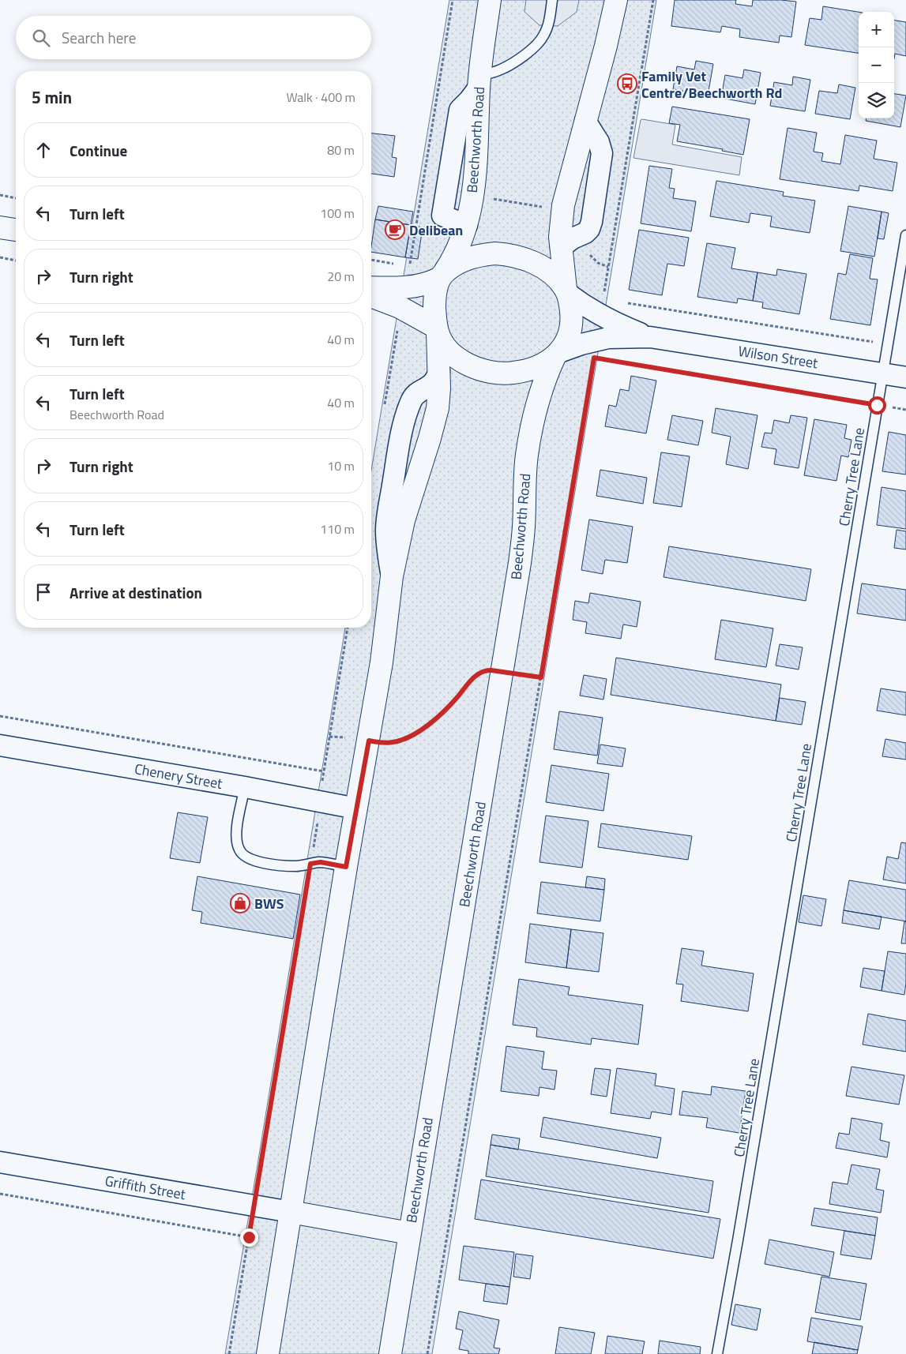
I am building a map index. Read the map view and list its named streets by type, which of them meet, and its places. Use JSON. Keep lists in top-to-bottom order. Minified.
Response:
{"streets":{"main road":["Beechworth Road"],"street":["Wilson Street","Chenery Street","Griffith Street"],"lane":["Cherry Tree Lane"]},"crossings":[["Beechworth Road","Wilson Street"],["Wilson Street","Cherry Tree Lane"]],"places":{"bus stop":["Family Vet Centre/Beechworth Rd"],"cafe":["Delibean"],"shop":["BWS"]},"page":{"map_buttons":["+","−"],"search":"Search here","heading":["5 min","Walk · 400 m"],"list":[["Continue","80 m"],["Turn left","100 m"],["Turn right","20 m"],["Turn left","40 m"],["Turn left","Beechworth Road","40 m"],["Turn right","10 m"],["Turn left","110 m"],"Arrive at destination"]}}
